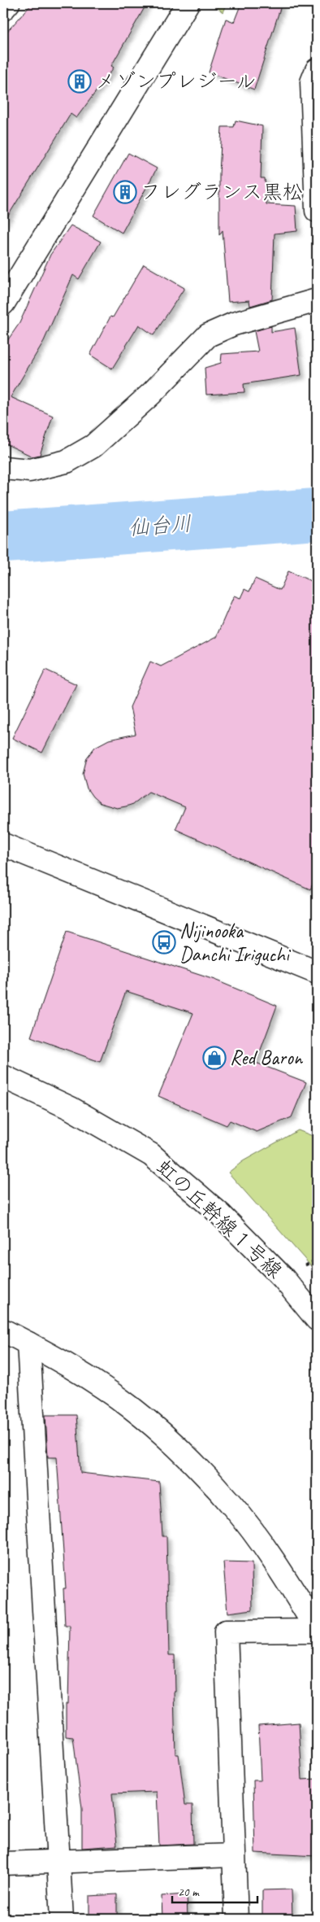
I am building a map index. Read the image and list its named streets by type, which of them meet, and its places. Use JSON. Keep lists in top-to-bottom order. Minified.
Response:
{"streets":{"street":["虹の丘幹線１号線"]},"water":["仙台川"],"places":{"building":["メゾンプレジール","フレグランス黒松"],"bus stop":["Nijinooka Danchi Iriguchi"],"shop":["Red Baron"]},"scale_bar":"20 m"}
